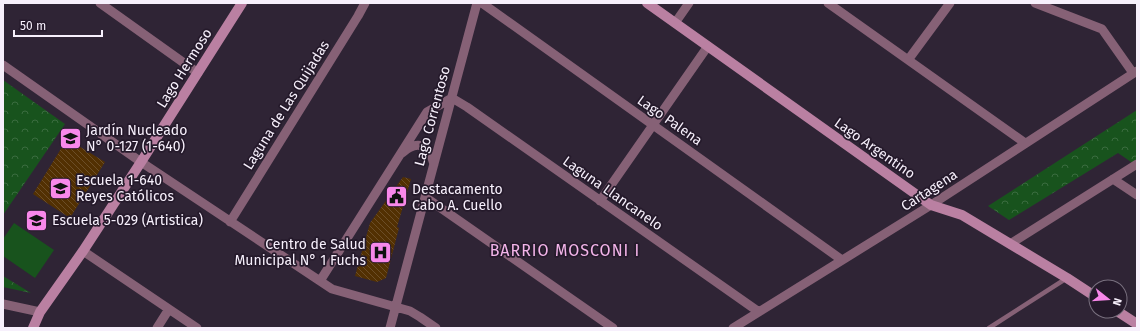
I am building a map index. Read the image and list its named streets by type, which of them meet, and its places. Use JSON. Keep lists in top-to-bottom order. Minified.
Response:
{"streets":{"street":["Lago Hermoso","Laguna de Las Quijadas","Lago Correntoso","Lago Palena","Lago Argentino","Cartagena","Laguna Llancanelo"]},"crossings":[["Lago Correntoso","Laguna Llancanelo"],["Lago Palena","Cartagena"],["Lago Argentino","Cartagena"],["Cartagena","Laguna Llancanelo"]],"districts":["BARRIO MOSCONI I"],"places":{"school or university":["Jardín Nucleado N° 0-127 (1-640)","Escuela 1-640 Reyes Católicos","Escuela 5-029 (Artistica)"],"public building":["Destacamento Cabo A. Cuello"],"hospital":["Centro de Salud Municipal N° 1 Fuchs"]},"scale_bar":"50 m","north":"right"}
